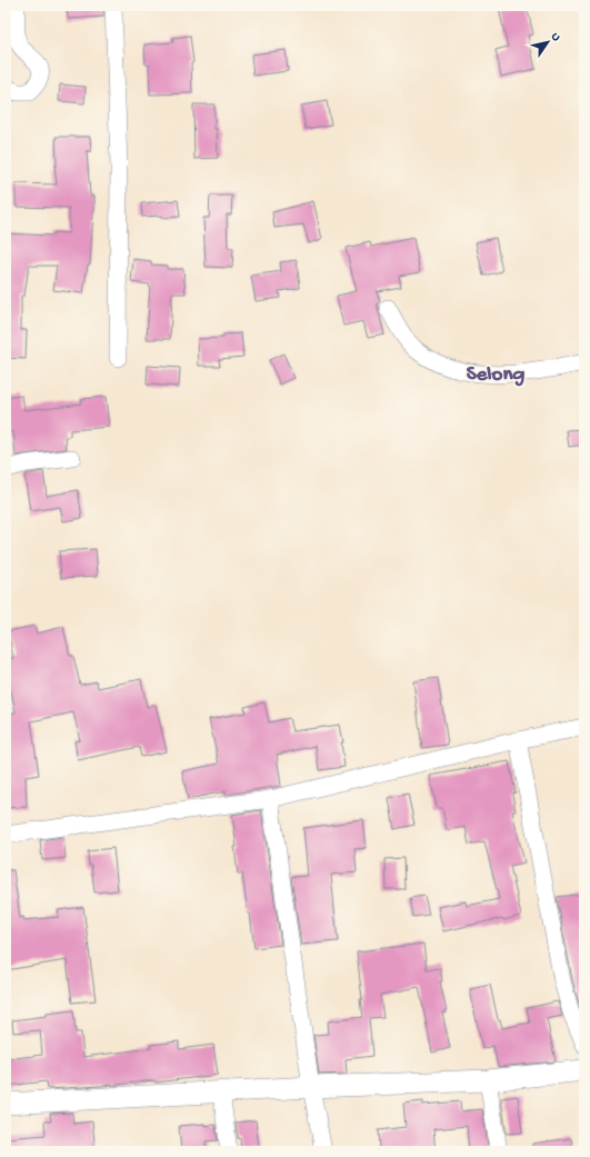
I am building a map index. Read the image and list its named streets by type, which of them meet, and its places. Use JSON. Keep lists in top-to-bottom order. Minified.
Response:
{"districts":["Selong"],"north":"top right"}
